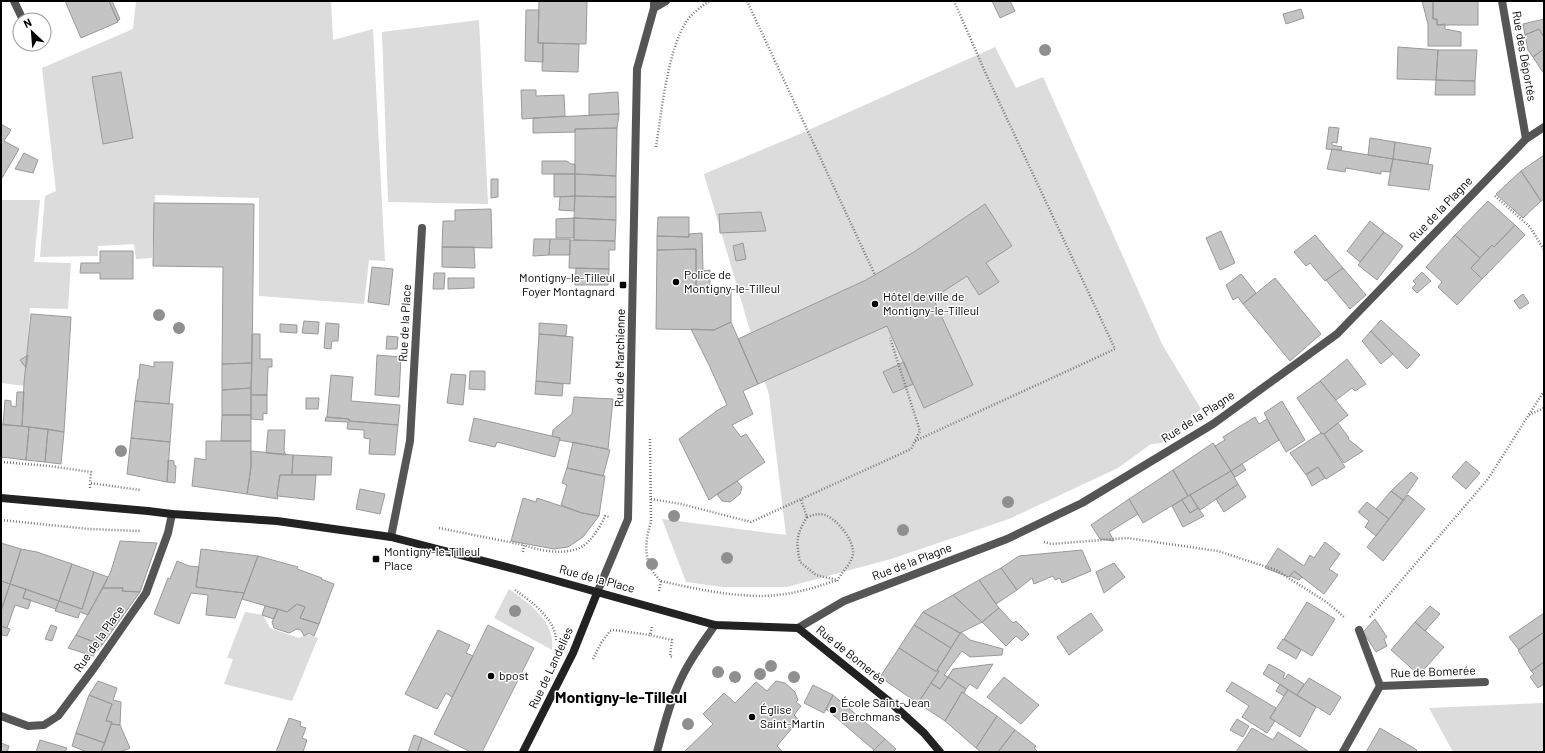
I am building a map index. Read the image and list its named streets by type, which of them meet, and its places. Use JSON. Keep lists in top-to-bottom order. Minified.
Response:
{"streets":{"main road":["Rue de la Place","Rue de Bomerée","Rue de Landelies"],"street":["Rue des Déportés","Rue de la Plagne","Rue de Marchienne"]},"crossings":[["Rue des Déportés","Rue de la Plagne"],["Rue de la Plagne","Rue de la Place"],["Rue de la Plagne","Rue de Bomerée"],["Rue de la Place","Rue de Marchienne"],["Rue de la Place","Rue de Bomerée"],["Rue de la Place","Rue de Landelies"],["Rue de Marchienne","Rue de Landelies"]],"districts":["Montigny-le-Tilleul"],"places":{"other":["Police de Montigny-le-Tilleul","Hôtel de ville de Montigny-le-Tilleul","bpost","École Saint-Jean Berchmans","Église Saint-Martin"],"transit":["Montigny-le-Tilleul Foyer Montagnard","Montigny-le-Tilleul Place"]},"north":"top left"}
